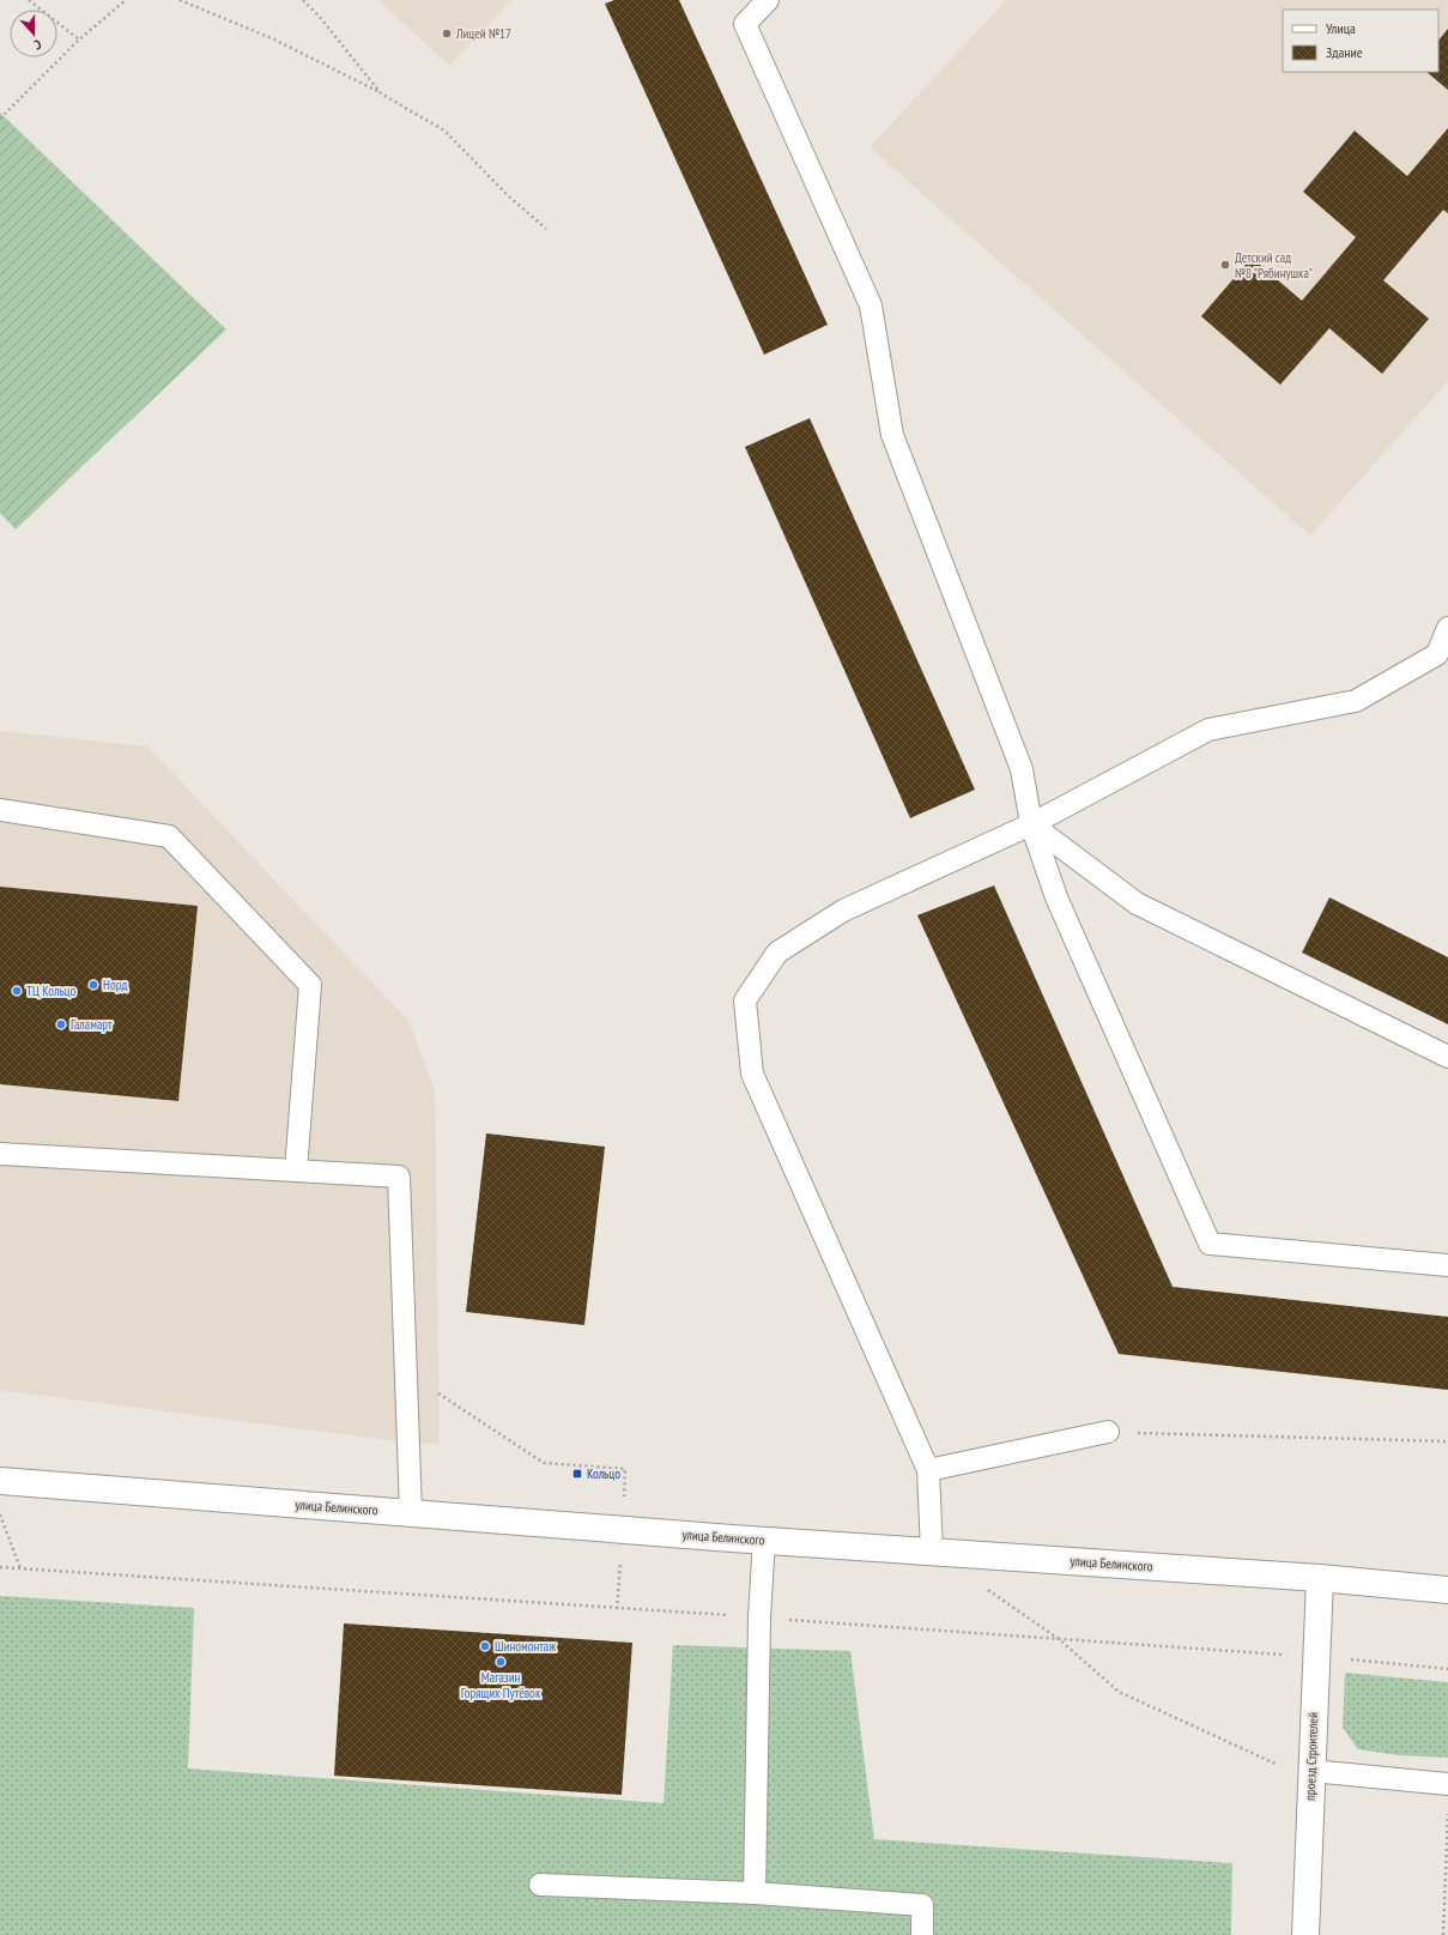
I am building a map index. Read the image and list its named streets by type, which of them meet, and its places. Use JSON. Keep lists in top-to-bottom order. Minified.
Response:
{"streets":{"main road":["улица Белинского","проезд Строителей"]},"crossings":[["улица Белинского","проезд Строителей"]],"places":{"other":["Лицей №17","Детский сад №8 \"Рябинушка\"","Норд","ТЦ Кольцо","Галамарт","Шиномонтаж","Магазин Горящих Путёвок"],"transit":["Кольцо"]},"legend":["Улица","Здание"],"north":"bottom"}
